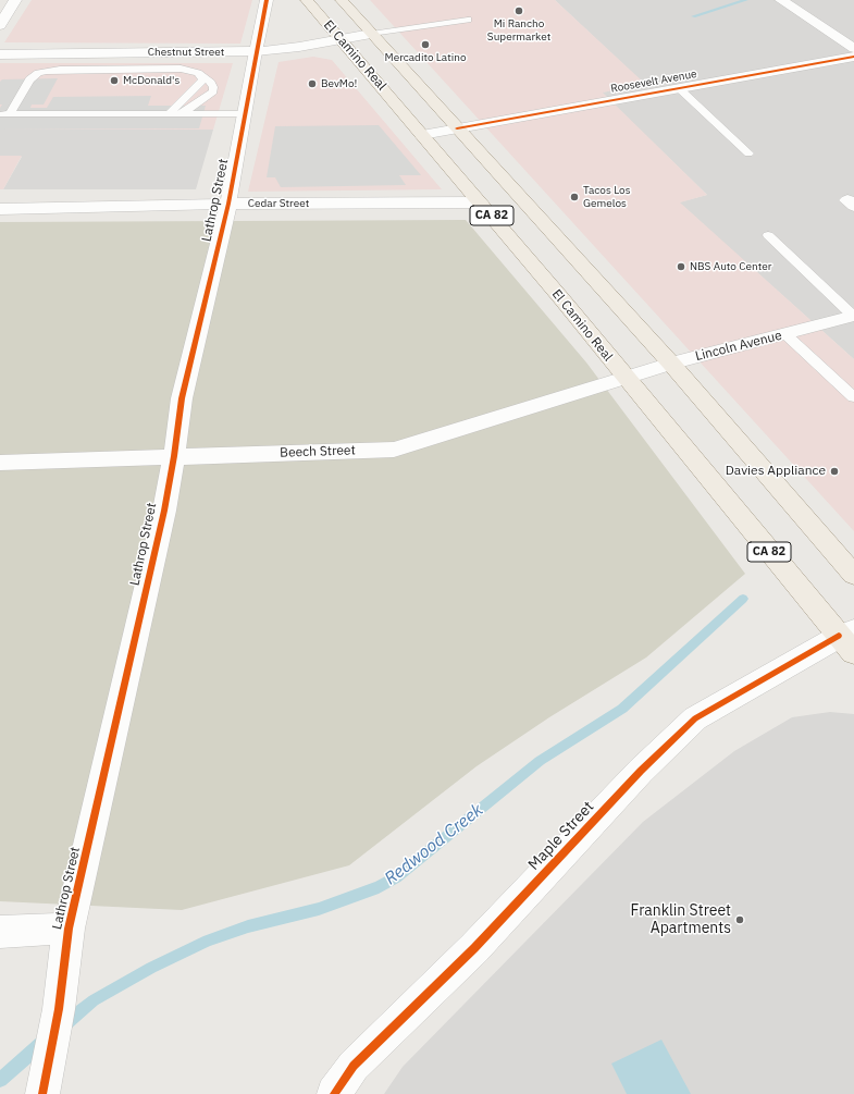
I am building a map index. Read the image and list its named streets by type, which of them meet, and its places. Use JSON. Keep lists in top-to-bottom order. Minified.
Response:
{"streets":{"main road":["El Camino Real","CA 82"],"street":["Chestnut Street","Roosevelt Avenue","Lathrop Street","Cedar Street","Lincoln Avenue","Beech Street","Maple Street"]},"crossings":[["Chestnut Street","El Camino Real"],["Chestnut Street","Lathrop Street"],["El Camino Real","Roosevelt Avenue"],["El Camino Real","Cedar Street"],["El Camino Real","Lincoln Avenue"],["El Camino Real","Beech Street"],["El Camino Real","Maple Street"],["Lathrop Street","Cedar Street"],["Lathrop Street","Beech Street"],["Lincoln Avenue","Beech Street"]],"water":["Redwood Creek"],"places":["Mi Rancho Supermarket","Mercadito Latino","McDonald's","BevMo!","Tacos Los Gemelos","NBS Auto Center","Davies Appliance","Franklin Street Apartments"]}
